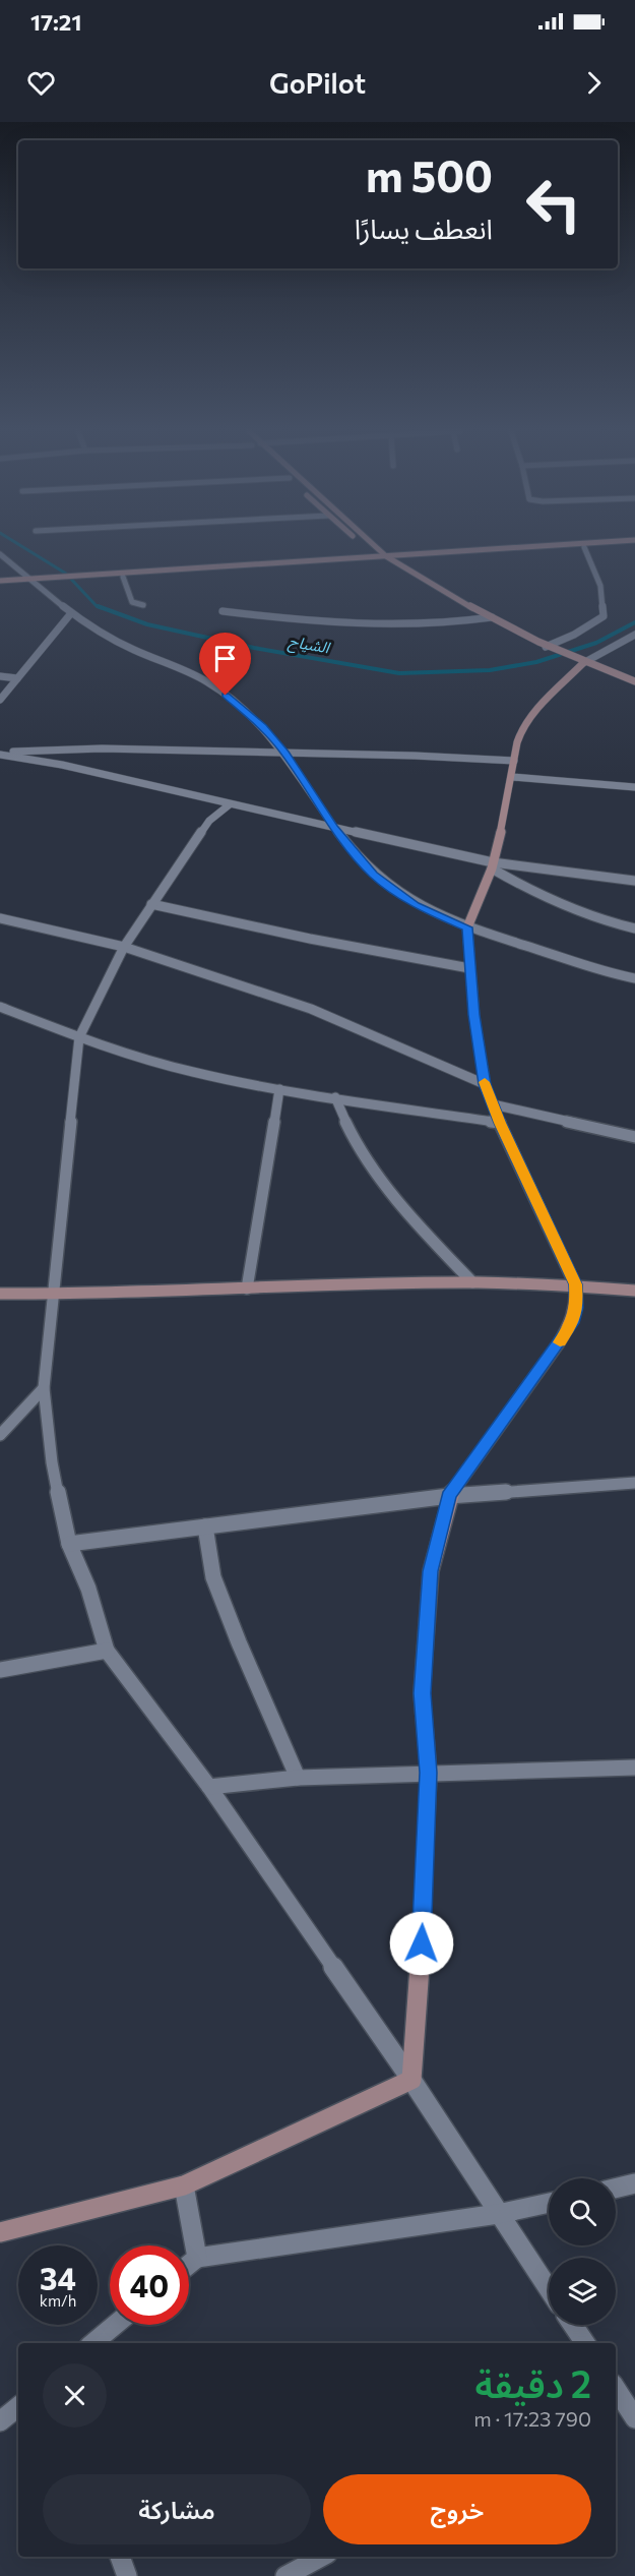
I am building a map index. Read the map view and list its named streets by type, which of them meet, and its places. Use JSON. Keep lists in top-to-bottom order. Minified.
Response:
{"water":["الشياح"],"page":{"status":"17:21","header":"GoPilot","turn":["500 m","انعطف يسارًا"],"speed":"34 km/h","limit":"40","heading":["2 دقيقة","790 m · 17:23"],"buttons":["خروج","مشاركة"]}}
